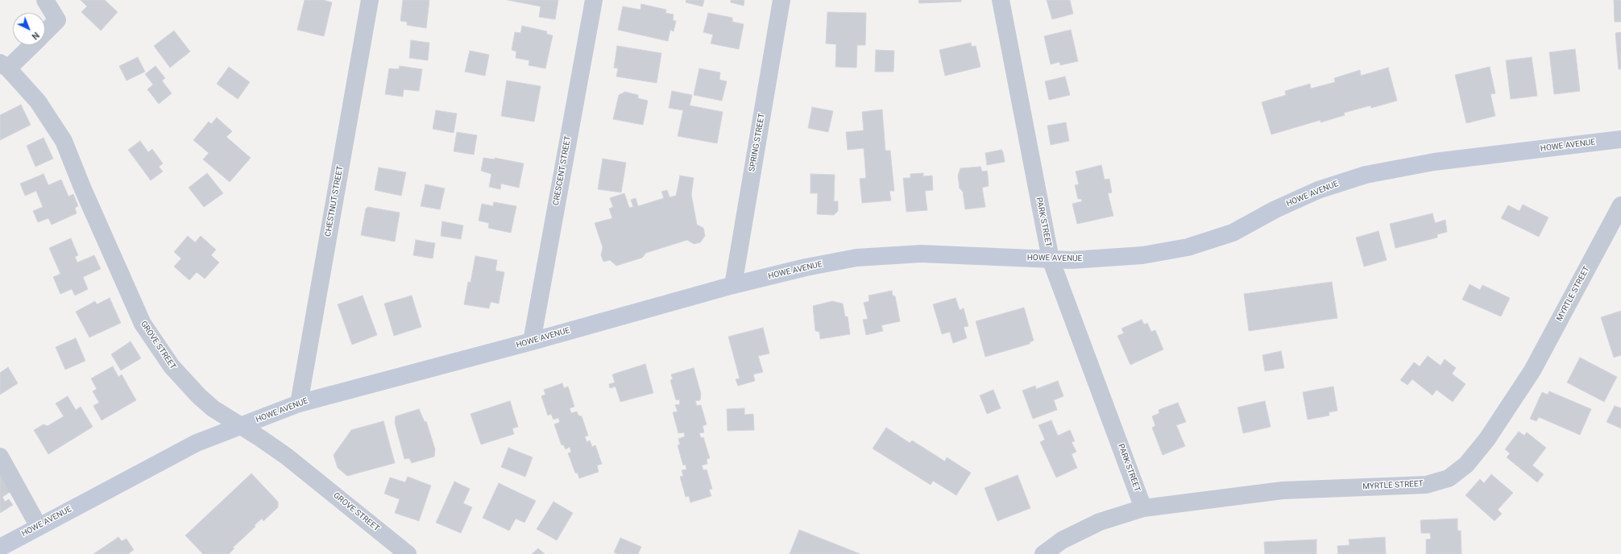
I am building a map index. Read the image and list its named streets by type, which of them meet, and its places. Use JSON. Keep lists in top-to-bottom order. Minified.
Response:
{"streets":{"main road":["HOWE AVENUE"],"street":["SPRING STREET","CRESCENT STREET","CHESTNUT STREET","PARK STREET","MYRTLE STREET","GROVE STREET"]},"crossings":[["SPRING STREET","HOWE AVENUE"],["HOWE AVENUE","CRESCENT STREET"],["HOWE AVENUE","CHESTNUT STREET"],["HOWE AVENUE","PARK STREET"],["HOWE AVENUE","GROVE STREET"],["PARK STREET","MYRTLE STREET"]],"north":"bottom right"}
